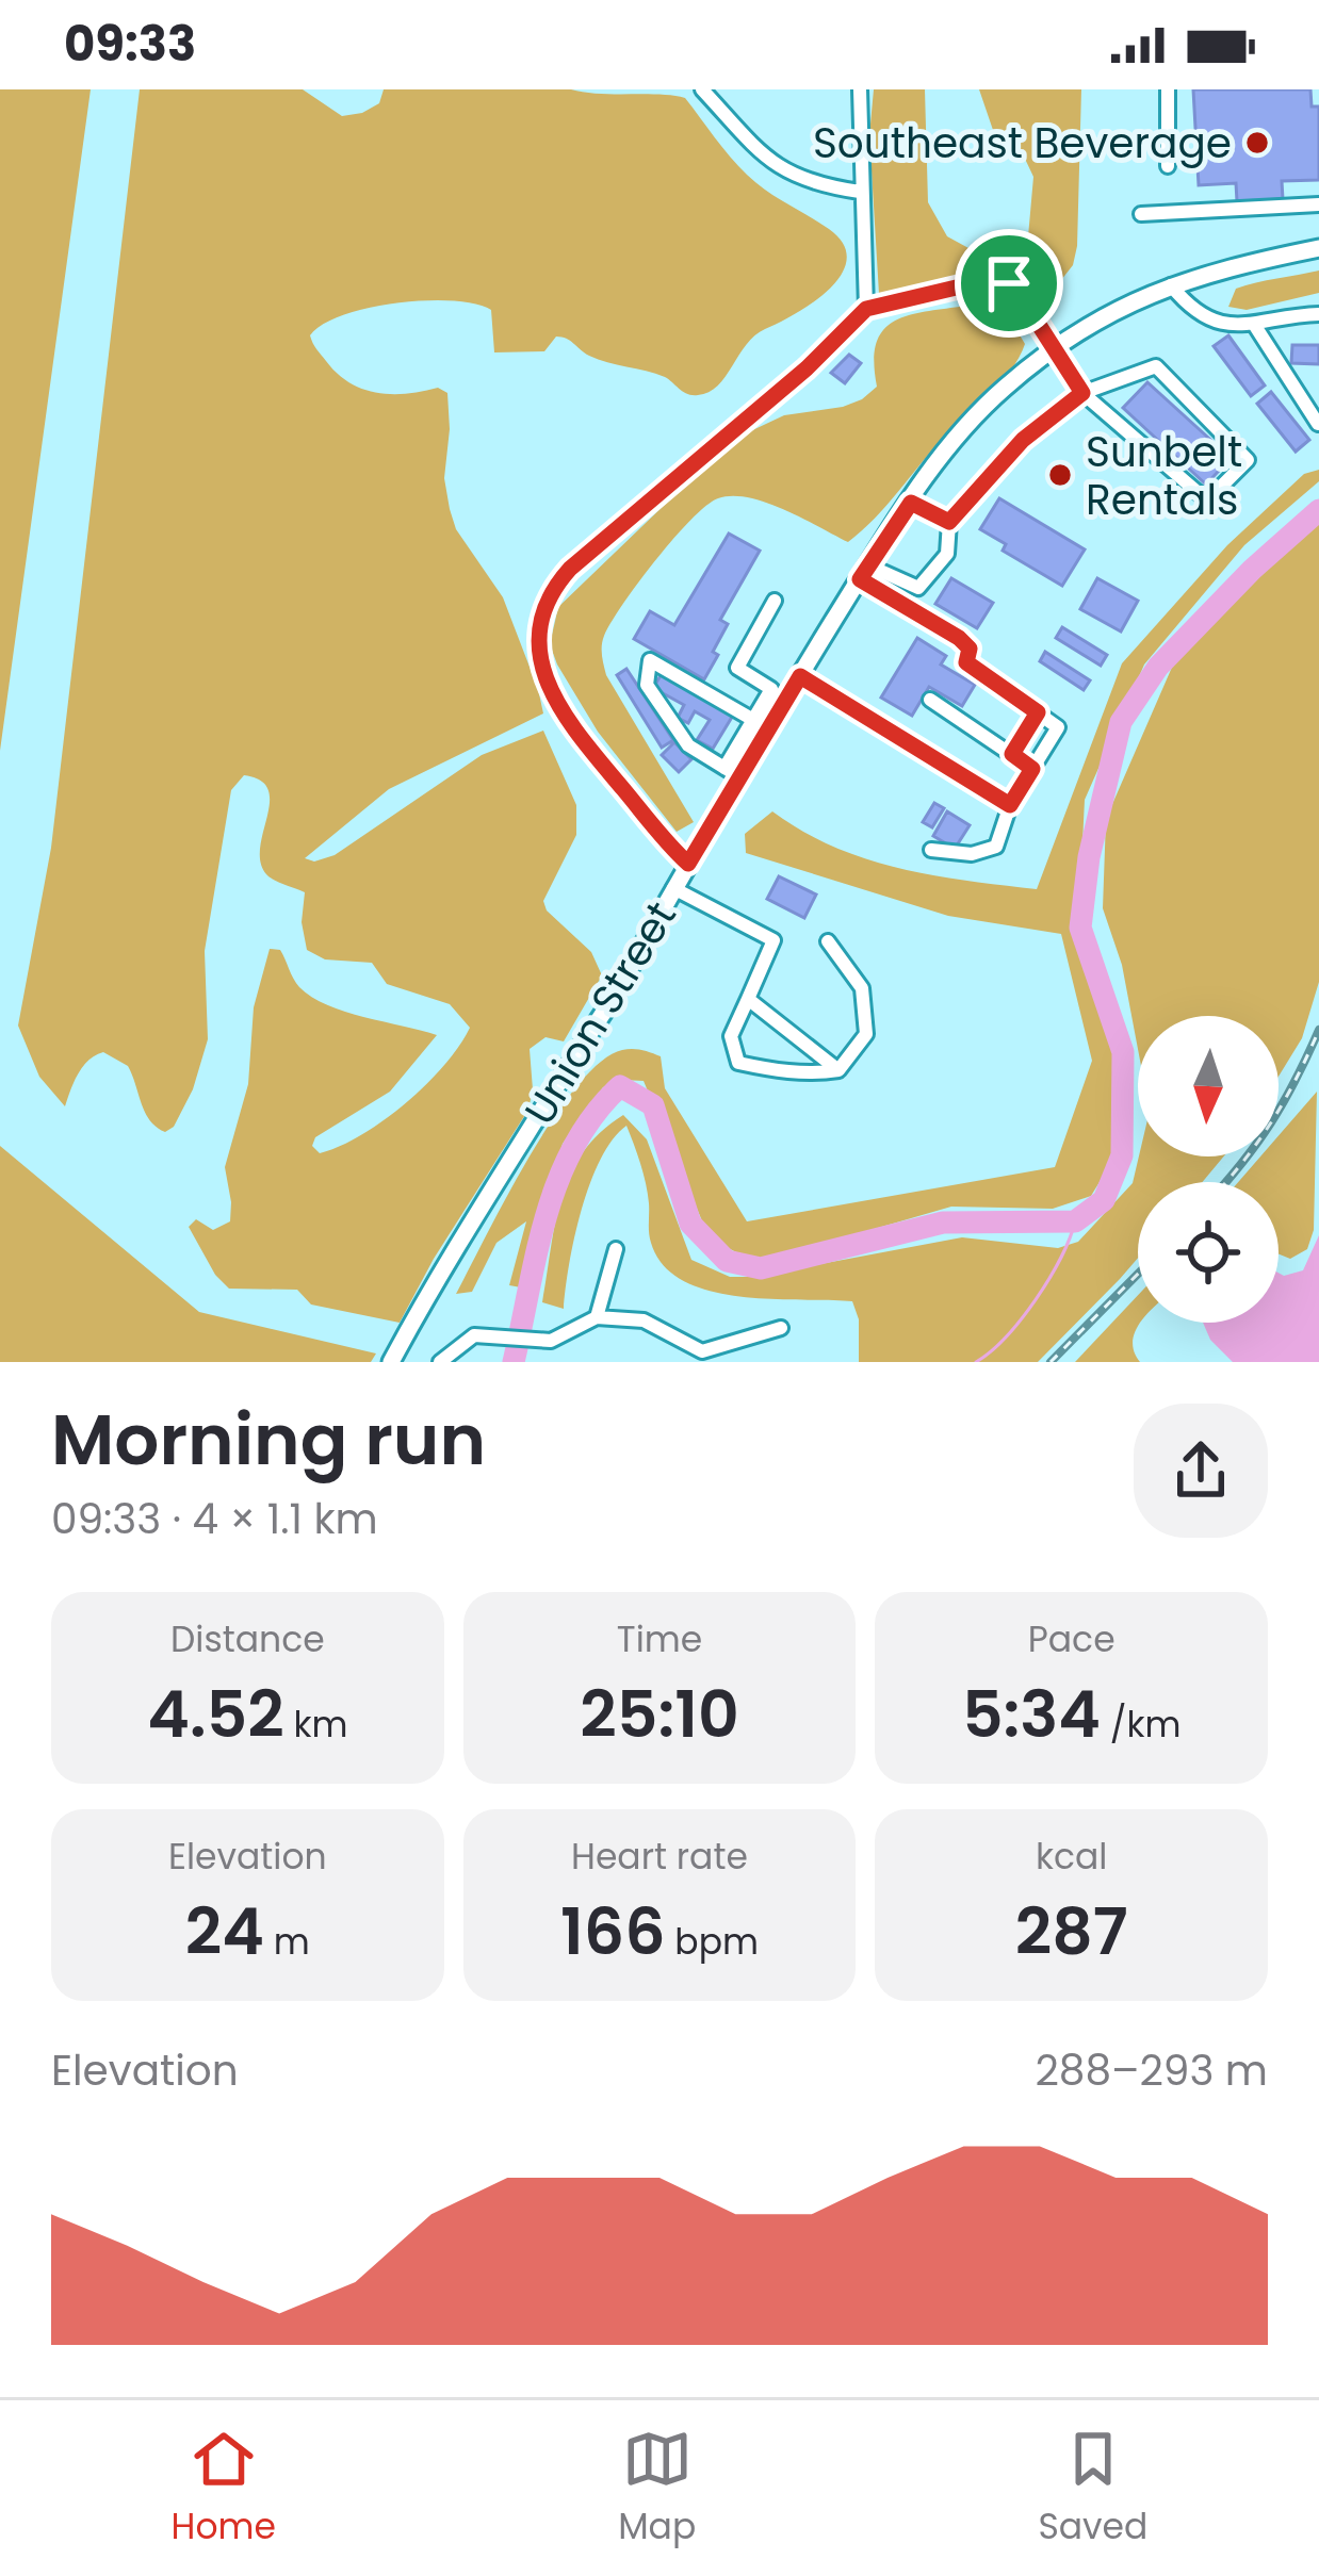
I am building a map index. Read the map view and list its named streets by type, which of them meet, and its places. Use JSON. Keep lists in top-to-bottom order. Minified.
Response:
{"streets":{"main road":["Union Street"]},"places":["Southeast Beverage","Sunbelt Rentals"],"north":"bottom","page":{"status":"09:33","heading":["Morning run","09:33 · 4 × 1.1 km"],"stats":[["Distance","4.52 km"],["Time","25:10"],["Pace","5:34 /km"],["Elevation","24 m"],["Heart rate","166 bpm"],["kcal","287"]],"chart":["Elevation","288–293 m"],"tabs":["Home","Map","Saved"]}}
